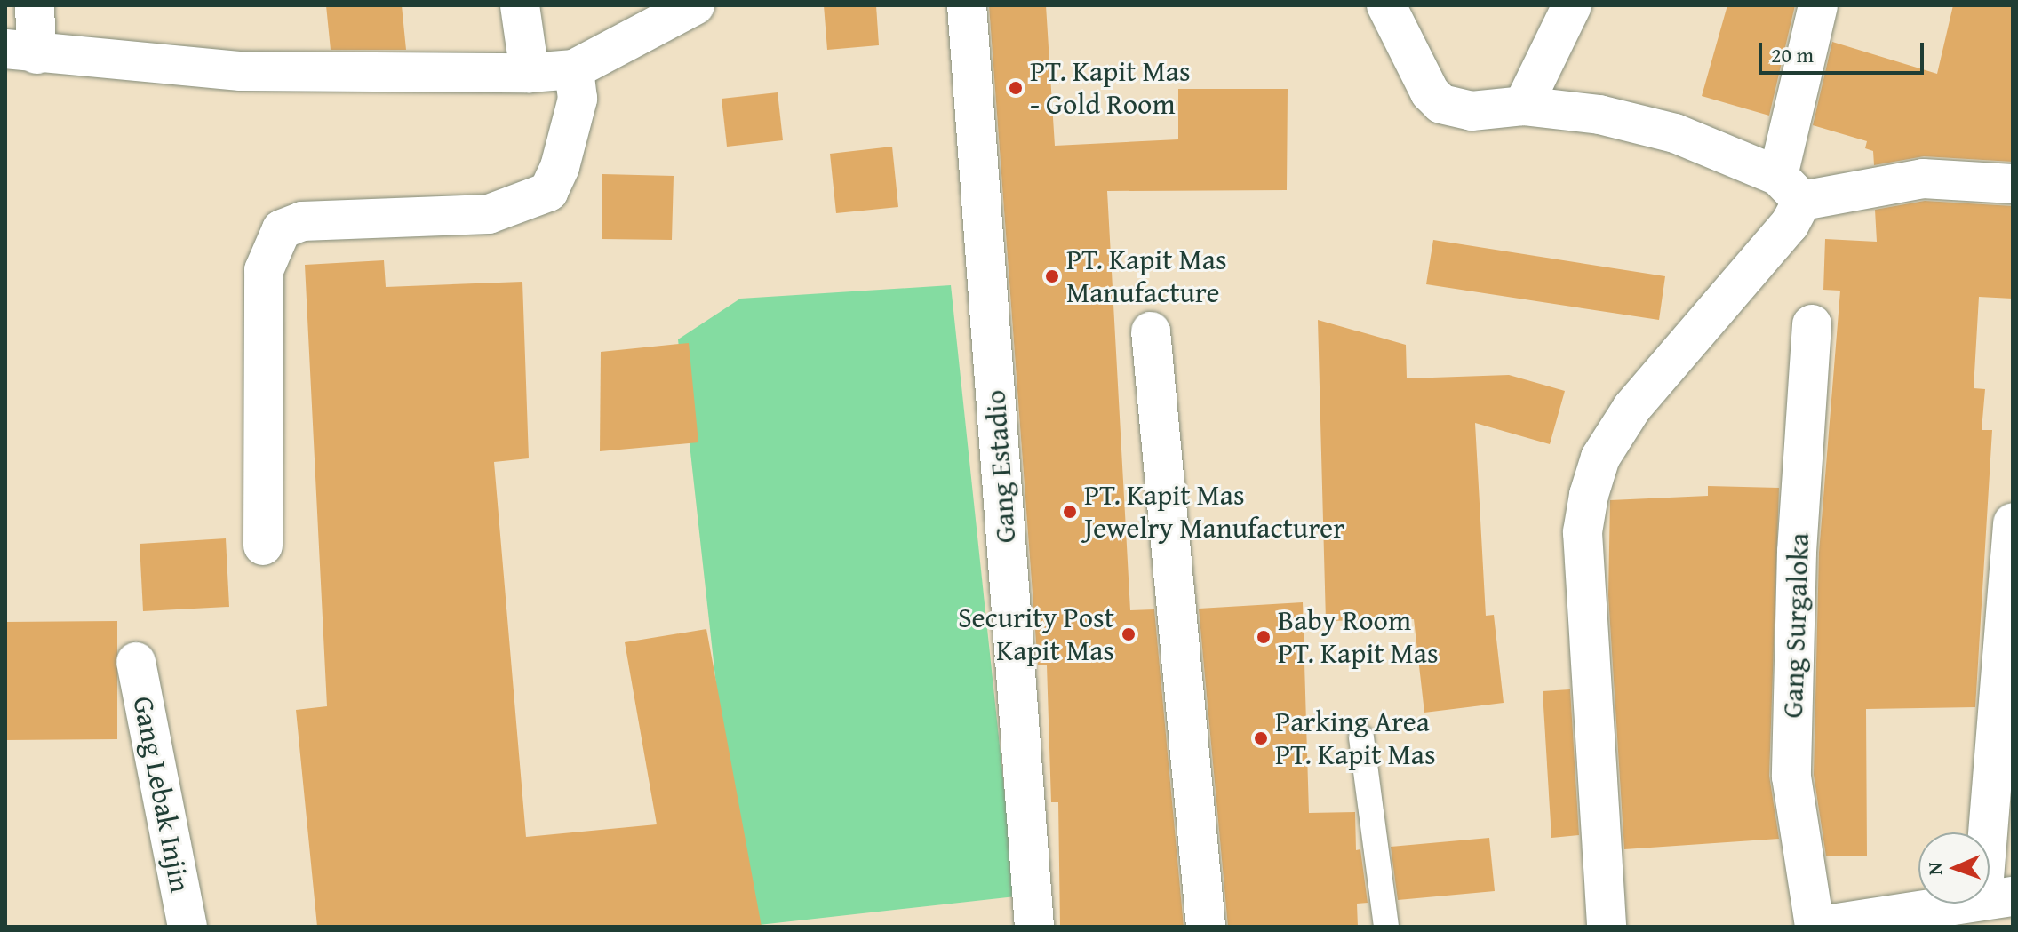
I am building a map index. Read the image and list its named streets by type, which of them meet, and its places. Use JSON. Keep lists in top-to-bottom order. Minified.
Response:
{"streets":{"street":["Gang Estadio","Gang Surgaloka","Gang Lebak Injin"]},"places":["PT. Kapit Mas - Gold Room","PT. Kapit Mas Manufacture","PT. Kapit Mas Jewelry Manufacturer","Security Post Kapit Mas","Baby Room PT. Kapit Mas","Parking Area PT. Kapit Mas"],"scale_bar":"20 m","north":"left"}
